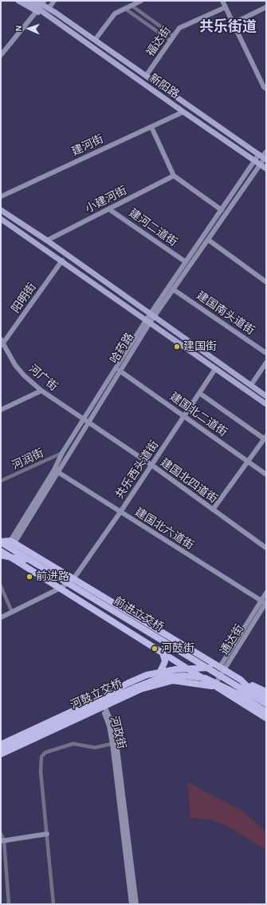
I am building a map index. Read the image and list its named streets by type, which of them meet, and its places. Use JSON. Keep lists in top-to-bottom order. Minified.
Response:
{"streets":{"highway":["哈药路","前进立交桥","河鼓立交桥"],"main road":["新阳路"],"street":["福达街","建河街","小建河街","建河二道街","阳明街","建国南头道街","河广街","建国北二道街","河润街","共乐西头道街","建国北四道街","建国北六道街","通达街","河政街"]},"crossings":[["福达街","新阳路"],["新阳路","建河街"],["新阳路","哈药路"],["小建河街","建河二道街"],["建河二道街","哈药路"],["阳明街","河广街"],["建国南头道街","哈药路"],["哈药路","河广街"],["哈药路","建国北二道街"],["哈药路","河润街"],["哈药路","建国北四道街"],["哈药路","建国北六道街"],["哈药路","前进立交桥"],["河广街","建国北四道街"],["建国北二道街","共乐西头道街"],["共乐西头道街","建国北四道街"],["共乐西头道街","建国北六道街"],["建国北六道街","通达街"]],"districts":["共乐街道"],"places":["建国街","前进路","河鼓街"],"north":"left"}
